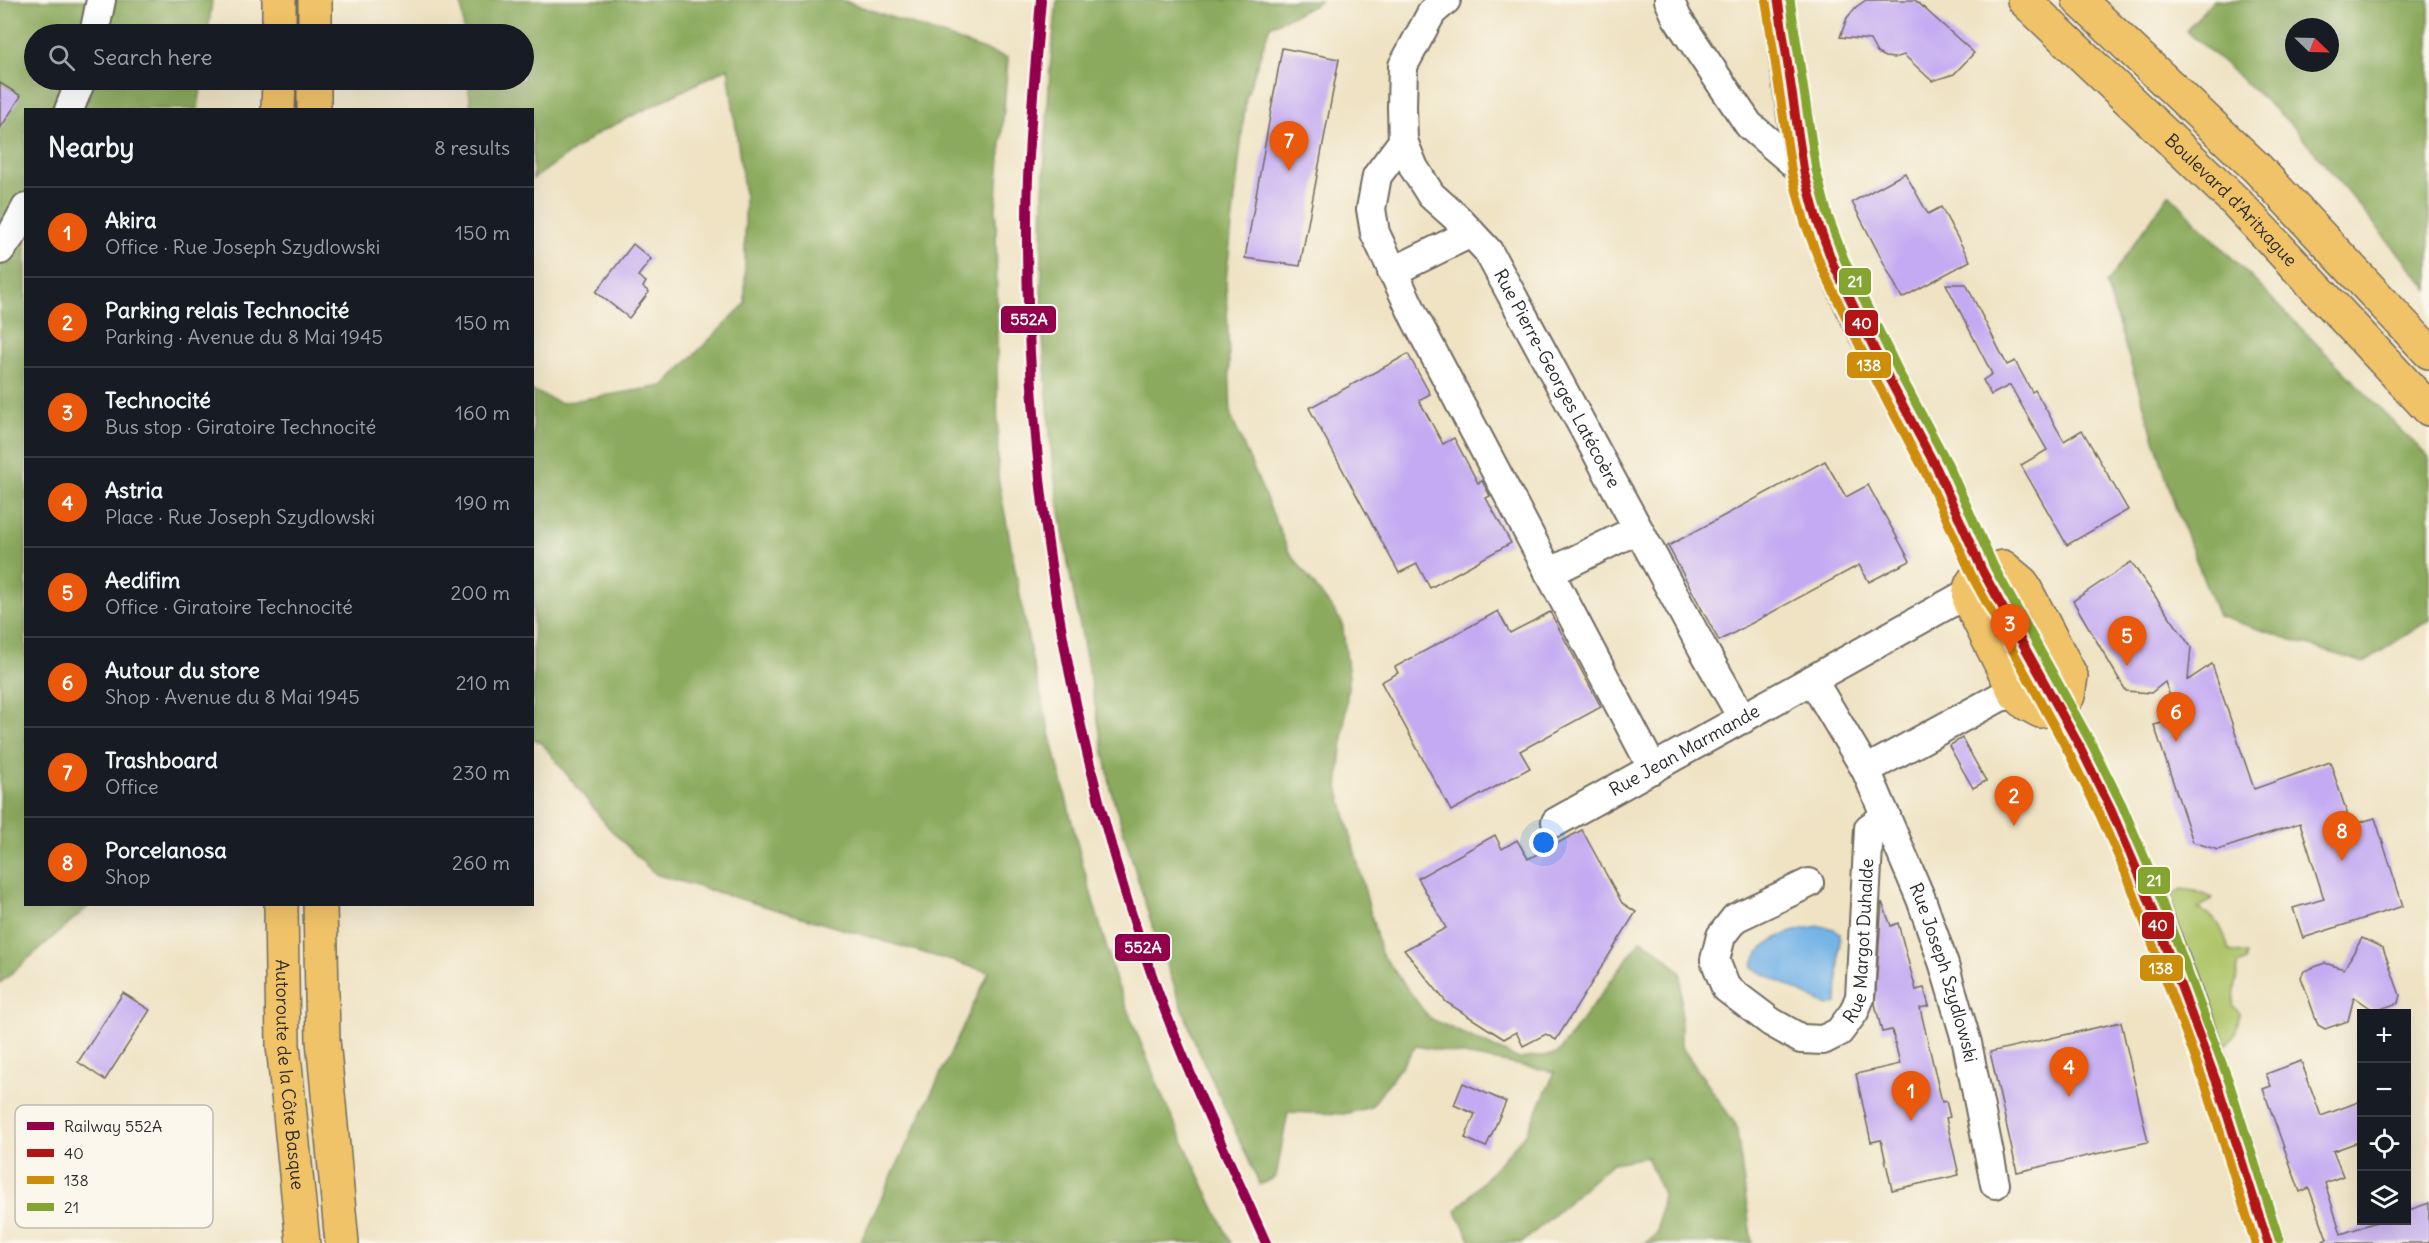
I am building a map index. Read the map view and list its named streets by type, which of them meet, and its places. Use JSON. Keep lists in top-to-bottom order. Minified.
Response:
{"streets":{"main road":["Boulevard d'Aritxague","Autoroute de la Côte Basque"],"street":["Rue Pierre-Georges Latécoère","Rue Jean Marmande","Rue Margot Duhalde","Rue Joseph Szydlowski"]},"crossings":[["Rue Pierre-Georges Latécoère","Rue Jean Marmande"],["Rue Margot Duhalde","Rue Joseph Szydlowski"]],"lines":["rail line 552A","transit line 40","transit line 21","transit line 138"],"legend":["Railway 552A","40","138","21"],"north":"bottom right","page":{"search":"Search here","heading":["Nearby","8 results"],"pins":["7","3","5","6","2","8","4","1"],"list":[{"mark":"1","name":"Akira","note":"Office · Rue Joseph Szydlowski","value":"150 m"},{"mark":"2","name":"Parking relais Technocité","note":"Parking · Avenue du 8 Mai 1945","value":"150 m"},{"mark":"3","name":"Technocité","note":"Bus stop · Giratoire Technocité","value":"160 m"},{"mark":"4","name":"Astria","note":"Place · Rue Joseph Szydlowski","value":"190 m"},{"mark":"5","name":"Aedifim","note":"Office · Giratoire Technocité","value":"200 m"},{"mark":"6","name":"Autour du store","note":"Shop · Avenue du 8 Mai 1945","value":"210 m"},{"mark":"7","name":"Trashboard","note":"Office","value":"230 m"},{"mark":"8","name":"Porcelanosa","note":"Shop","value":"260 m"}],"map_buttons":["+","−"]}}
